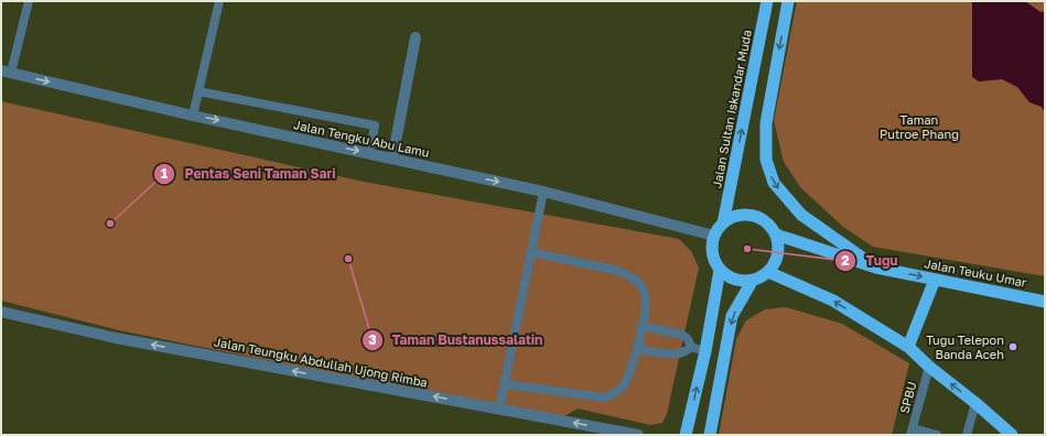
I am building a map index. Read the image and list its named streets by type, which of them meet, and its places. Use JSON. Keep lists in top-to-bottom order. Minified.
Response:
{"streets":{"highway":["Jalan Sultan Iskandar Muda","Jalan Teuku Umar"],"street":["Jalan Tengku Abu Lamu","Jalan Teungku Abdullah Ujong Rimba"],"lane":["SPBU"]},"crossings":[["Jalan Sultan Iskandar Muda","Jalan Tengku Abu Lamu"],["Jalan Sultan Iskandar Muda","Jalan Teuku Umar"],["Jalan Tengku Abu Lamu","Jalan Teuku Umar"]],"one_way":["Jalan Sultan Iskandar Muda","Jalan Tengku Abu Lamu","Jalan Teungku Abdullah Ujong Rimba"],"parks":["Taman Putroe Phang"],"places":["Pentas Seni Taman Sari","Tugu","Taman Bustanussalatin","Tugu Telepon Banda Aceh"]}
